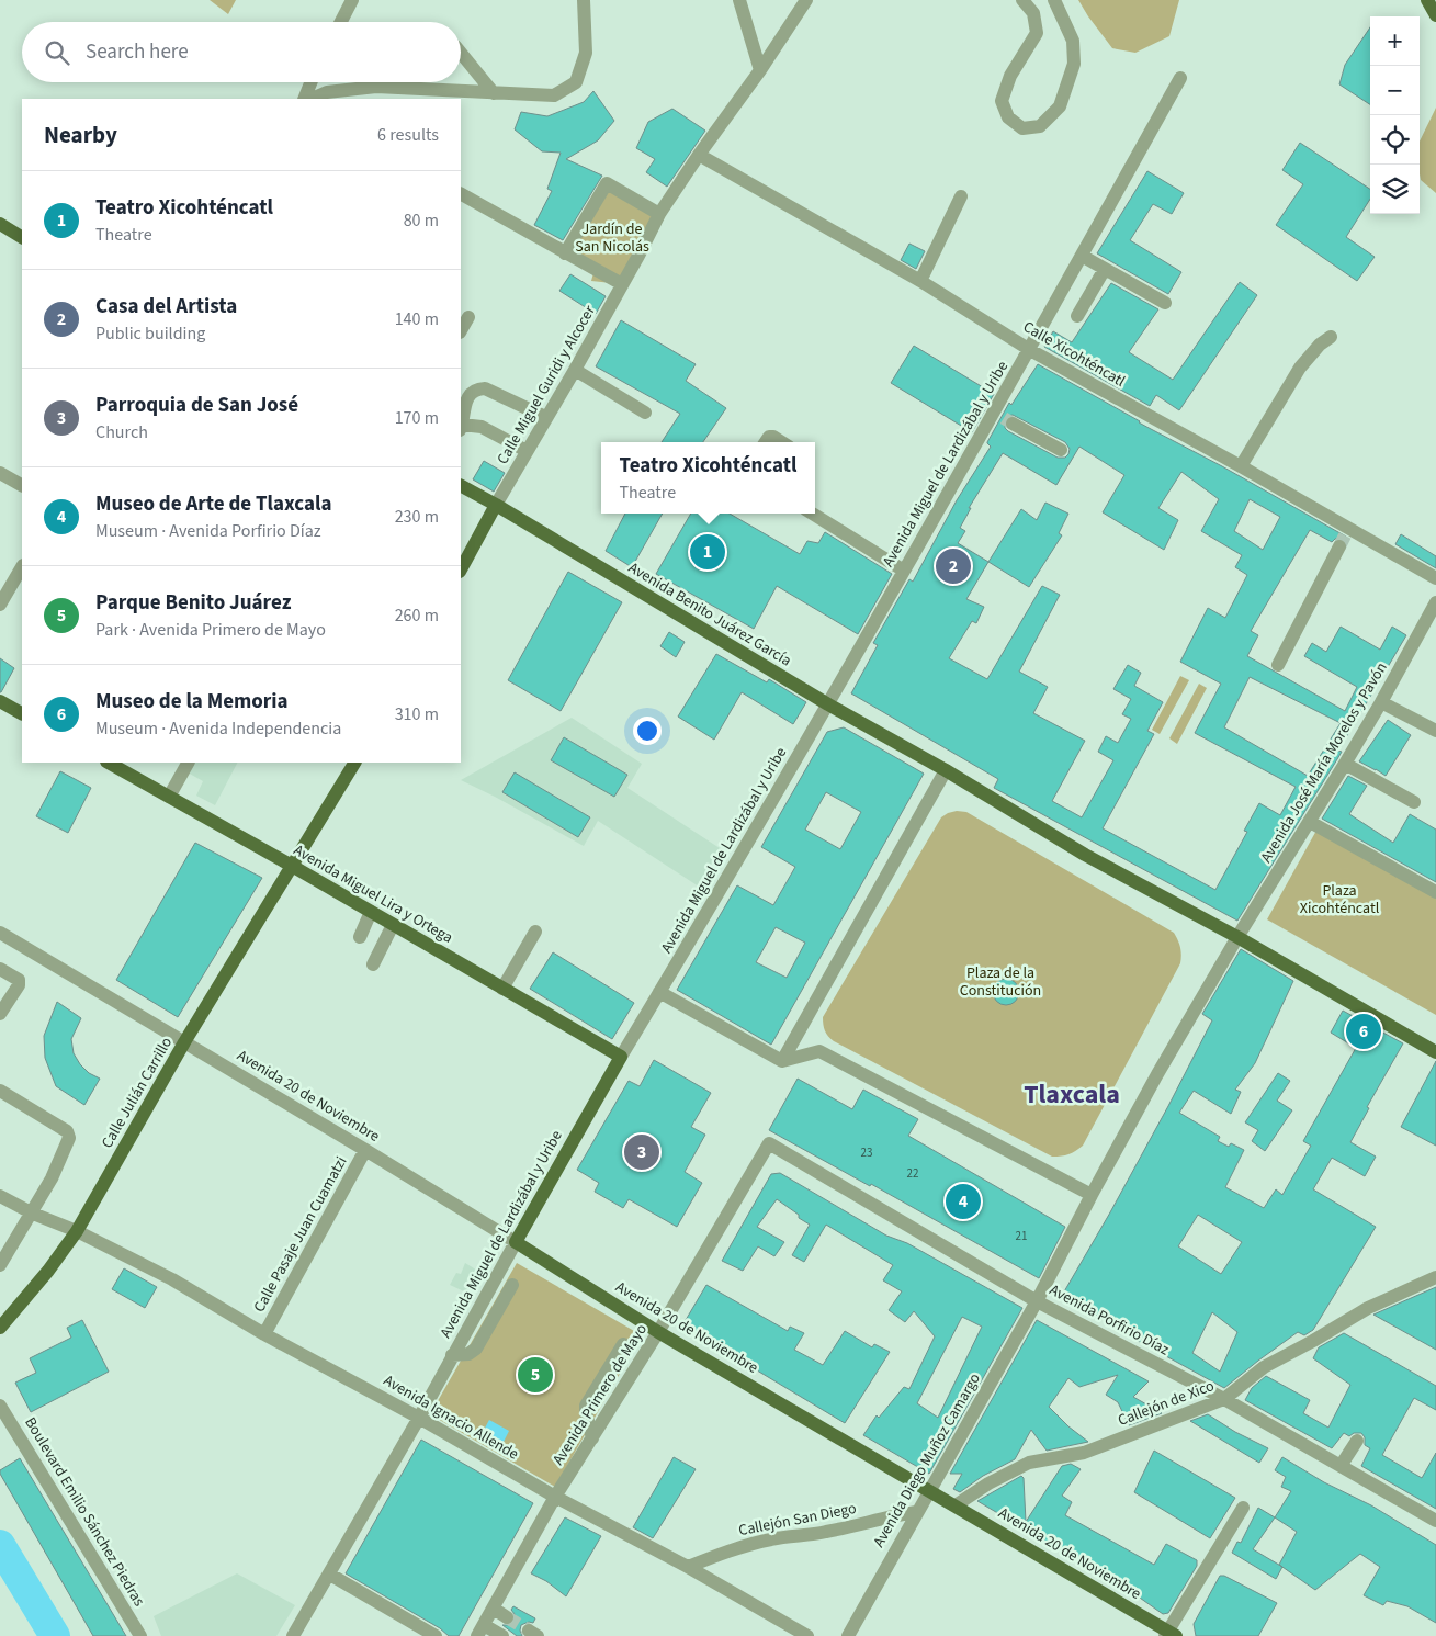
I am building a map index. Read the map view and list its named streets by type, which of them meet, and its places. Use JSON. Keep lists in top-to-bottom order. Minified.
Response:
{"streets":{"main road":["Calle Miguel Guridi y Alcocer","Avenida Miguel de Lardizábal y Uribe","Avenida Benito Juárez García","Avenida Miguel Lira y Ortega","Calle Julián Carrillo","Avenida 20 de Noviembre"],"street":["Calle Xicohténcatl","Avenida José María Morelos y Pavón","Calle Pasaje Juan Cuamatzi","Avenida Porfirio Díaz","Avenida Primero de Mayo","Callejón de Xico","Avenida Ignacio Allende","Avenida Diego Muñoz Camargo","Boulevard Emilio Sánchez Piedras","Callejón San Diego"]},"crossings":[["Calle Xicohténcatl","Calle Miguel Guridi y Alcocer"],["Calle Xicohténcatl","Avenida Miguel de Lardizábal y Uribe"],["Calle Miguel Guridi y Alcocer","Avenida Benito Juárez García"],["Avenida Miguel de Lardizábal y Uribe","Avenida Benito Juárez García"],["Avenida Miguel de Lardizábal y Uribe","Avenida Miguel Lira y Ortega"],["Avenida Miguel de Lardizábal y Uribe","Avenida 20 de Noviembre"],["Avenida Miguel de Lardizábal y Uribe","Avenida Ignacio Allende"],["Avenida Miguel Lira y Ortega","Calle Julián Carrillo"],["Calle Julián Carrillo","Avenida 20 de Noviembre"],["Calle Julián Carrillo","Avenida Ignacio Allende"],["Avenida 20 de Noviembre","Calle Pasaje Juan Cuamatzi"],["Avenida 20 de Noviembre","Avenida Primero de Mayo"],["Avenida 20 de Noviembre","Callejón de Xico"],["Avenida 20 de Noviembre","Avenida Diego Muñoz Camargo"],["Calle Pasaje Juan Cuamatzi","Avenida Ignacio Allende"],["Avenida Porfirio Díaz","Avenida Primero de Mayo"],["Avenida Porfirio Díaz","Callejón de Xico"],["Avenida Porfirio Díaz","Avenida Diego Muñoz Camargo"],["Avenida Primero de Mayo","Avenida Ignacio Allende"],["Avenida Ignacio Allende","Callejón San Diego"],["Avenida Diego Muñoz Camargo","Callejón San Diego"]],"districts":["Tlaxcala"],"parks":["Jardín de San Nicolás","Plaza Xicohténcatl","Plaza de la Constitución"],"house_numbers":["23","22","21"],"page":{"map_buttons":["+","−"],"search":"Search here","heading":["Nearby","6 results"],"list":[{"mark":"1","name":"Teatro Xicohténcatl","note":"Theatre","value":"80 m"},{"mark":"2","name":"Casa del Artista","note":"Public building","value":"140 m"},{"mark":"3","name":"Parroquia de San José","note":"Church","value":"170 m"},{"mark":"4","name":"Museo de Arte de Tlaxcala","note":"Museum · Avenida Porfirio Díaz","value":"230 m"},{"mark":"5","name":"Parque Benito Juárez","note":"Park · Avenida Primero de Mayo","value":"260 m"},{"mark":"6","name":"Museo de la Memoria","note":"Museum · Avenida Independencia","value":"310 m"}],"popup":["Teatro Xicohténcatl","Theatre"],"pins":["1","2","6","3","4","5"]}}
